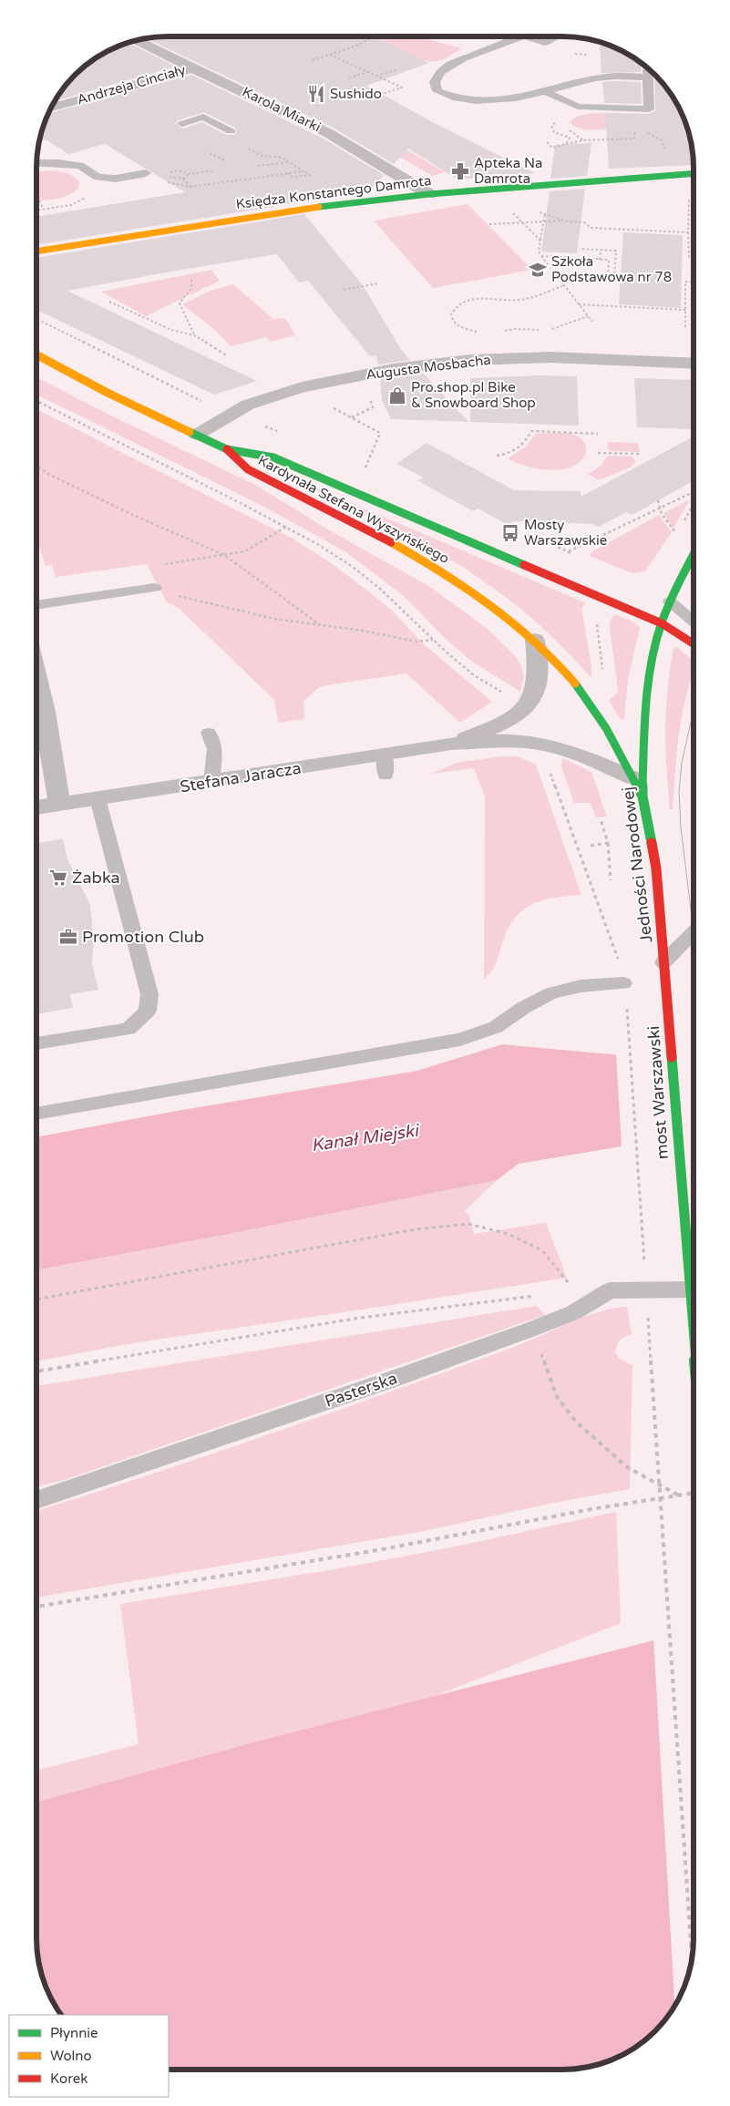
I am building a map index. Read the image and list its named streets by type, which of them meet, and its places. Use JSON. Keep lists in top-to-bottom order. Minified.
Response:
{"streets":{"main road":["Księdza Konstantego Damrota","Kardynała Stefana Wyszyńskiego","Jedności Narodowej","most Warszawski"],"street":["Andrzeja Cinciały","Karola Miarki","Augusta Mosbacha","Stefana Jaracza"],"lane":["Pasterska"]},"crossings":[["Andrzeja Cinciały","Karola Miarki"],["Karola Miarki","Księdza Konstantego Damrota"],["Augusta Mosbacha","Kardynała Stefana Wyszyńskiego"],["Kardynała Stefana Wyszyńskiego","Stefana Jaracza"],["Kardynała Stefana Wyszyńskiego","Jedności Narodowej"],["Stefana Jaracza","Jedności Narodowej"],["Jedności Narodowej","most Warszawski"]],"water":["Kanał Miejski"],"places":{"restaurant":["Sushido"],"pharmacy":["Apteka Na Damrota"],"school or university":["Szkoła Podstawowa nr 78"],"shop":["Pro.shop.pl Bike & Snowboard Shop"],"bus stop":["Mosty Warszawskie"],"supermarket":["Żabka"],"office":["Promotion Club"]},"legend":["Płynnie","Wolno","Korek"]}
